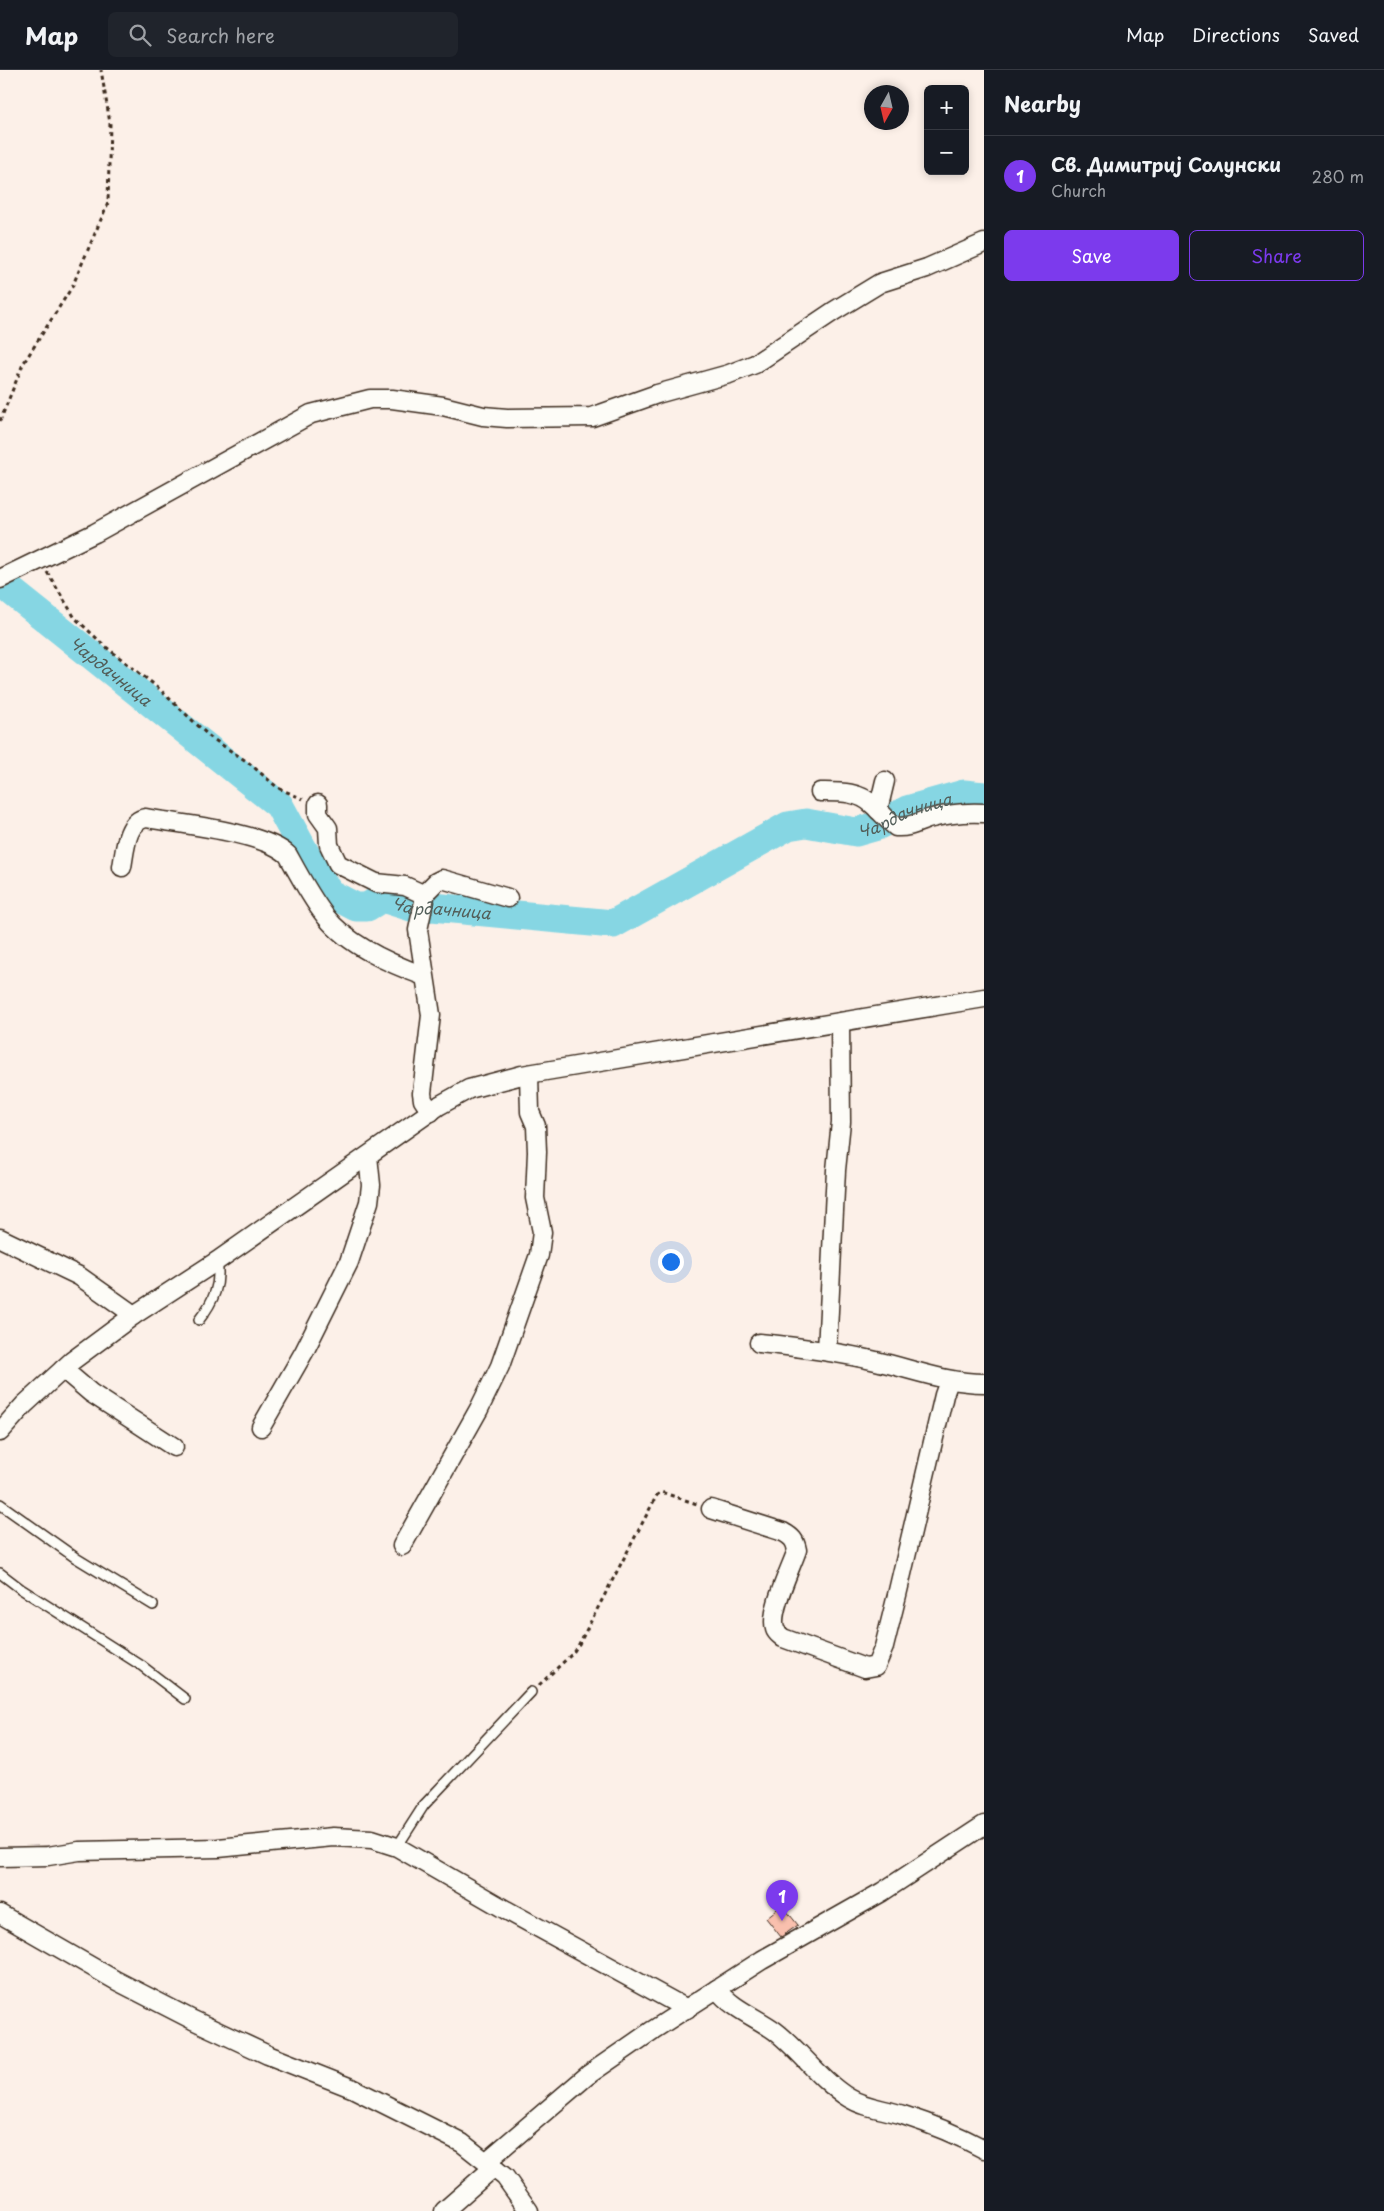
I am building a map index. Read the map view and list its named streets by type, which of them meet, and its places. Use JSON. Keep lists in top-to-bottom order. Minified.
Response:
{"water":["Чардачница"],"north":"bottom","page":{"header":"Map","search":"Search here","nav":["Map","Directions","Saved"],"heading":"Nearby","map_buttons":["+","−"],"list":[{"mark":"1","name":"Св. Димитриј Солунски","note":"Church","value":"280 m"}],"buttons":["Save","Share"],"pins":"1"}}
